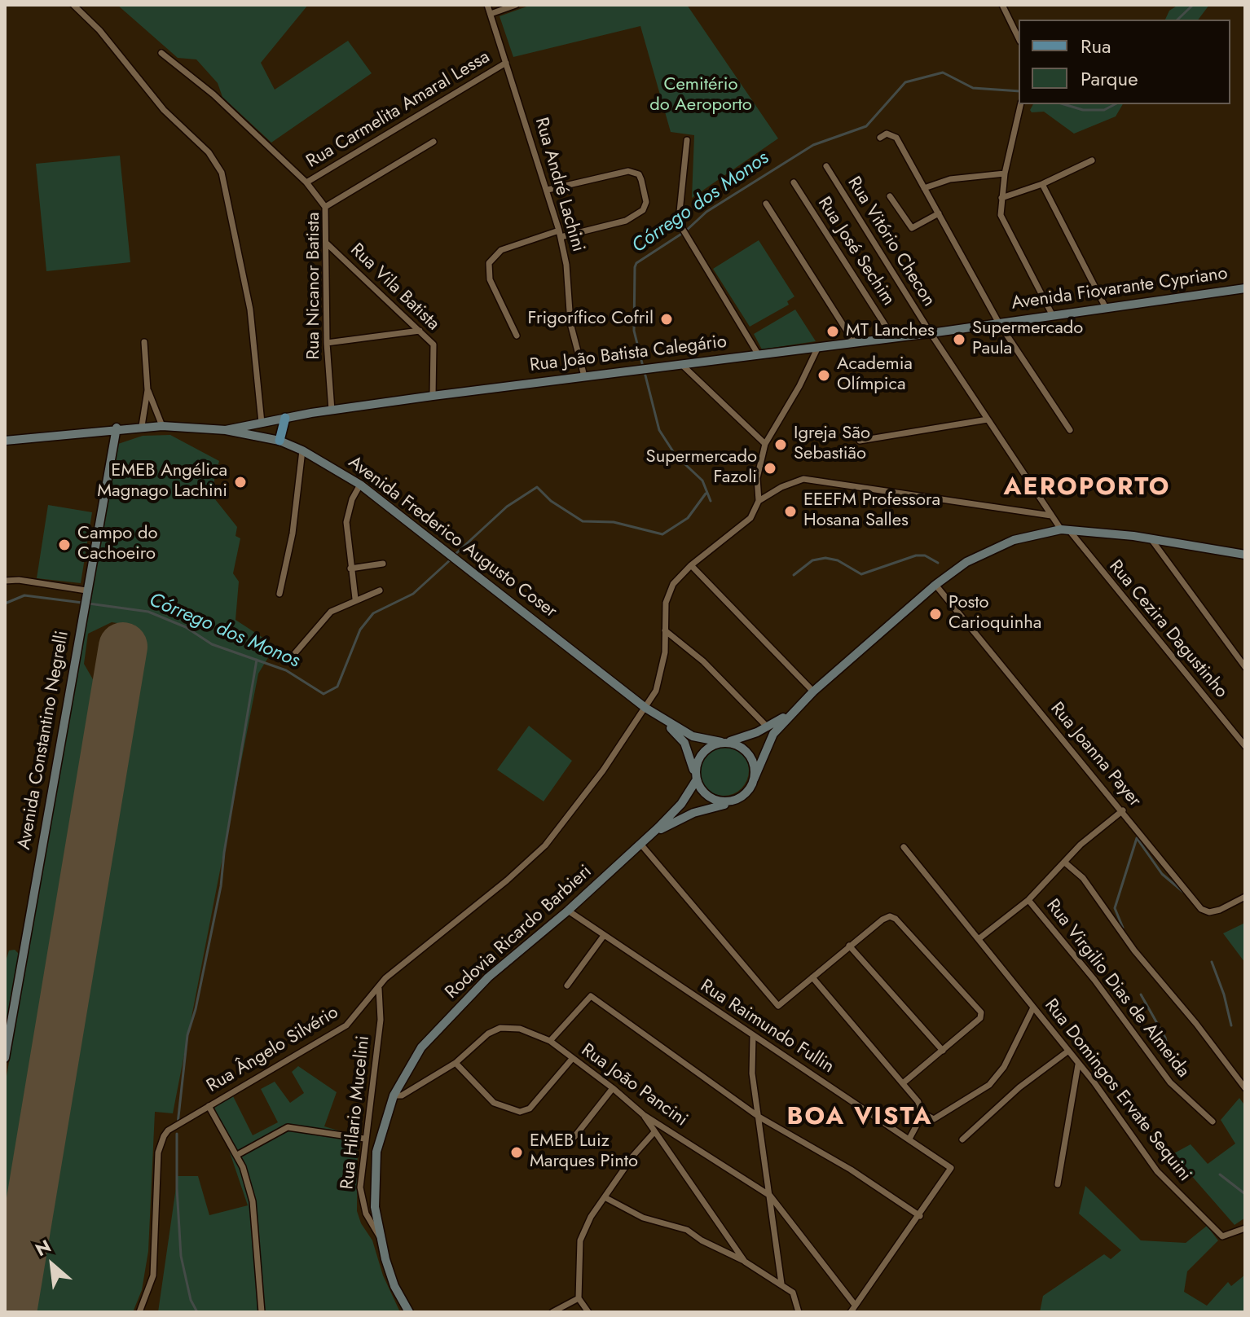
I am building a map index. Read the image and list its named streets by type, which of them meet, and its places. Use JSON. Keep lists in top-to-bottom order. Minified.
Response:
{"streets":{"main road":["Avenida Fiovarante Cypriano","Rua João Batista Calegário","Avenida Frederico Augusto Coser","Avenida Constantino Negrelli","Rodovia Ricardo Barbieri"],"street":["Rua Carmelita Amaral Lessa","Rua André Lachini","Rua Vitório Checon","Rua José Sechim","Rua Nicanor Batista","Rua Vila Batista","Rua Cezira Dagustinho","Rua Joanna Payer","Rua Virgilio Dias de Almeida","Rua Raimundo Fullin","Rua Ângelo Silvério","Rua João Pancini","Rua Domingos Ervate Sequini","Rua Hilario Mucelini"]},"crossings":[["Rua Carmelita Amaral Lessa","Rua André Lachini"],["Rua André Lachini","Rua João Batista Calegário"],["Rua Vitório Checon","Rua João Batista Calegário"],["Rua Vitório Checon","Rua Cezira Dagustinho"],["Rua José Sechim","Rua João Batista Calegário"],["Rua Nicanor Batista","Rua Vila Batista"],["Rua Nicanor Batista","Rua João Batista Calegário"],["Rua Vila Batista","Rua João Batista Calegário"],["Avenida Fiovarante Cypriano","Rua João Batista Calegário"],["Rua João Batista Calegário","Avenida Frederico Augusto Coser"],["Avenida Frederico Augusto Coser","Avenida Constantino Negrelli"],["Avenida Frederico Augusto Coser","Rua Ângelo Silvério"],["Rodovia Ricardo Barbieri","Rua Raimundo Fullin"],["Rodovia Ricardo Barbieri","Rua João Pancini"],["Rodovia Ricardo Barbieri","Rua Hilario Mucelini"],["Rua Ângelo Silvério","Rua Hilario Mucelini"]],"districts":["AEROPORTO","BOA VISTA"],"water":["Córrego dos Monos"],"parks":["Cemitério do Aeroporto"],"places":["Frigorífico Cofril","MT Lanches","Supermercado Paula","Academia Olímpica","Igreja São Sebastião","Supermercado Fazoli","EMEB Angélica Magnago Lachini","EEEFM Professora Hosana Salles","Campo do Cachoeiro","Posto Carioquinha","EMEB Luiz Marques Pinto"],"legend":["Rua","Parque"],"north":"top left"}
